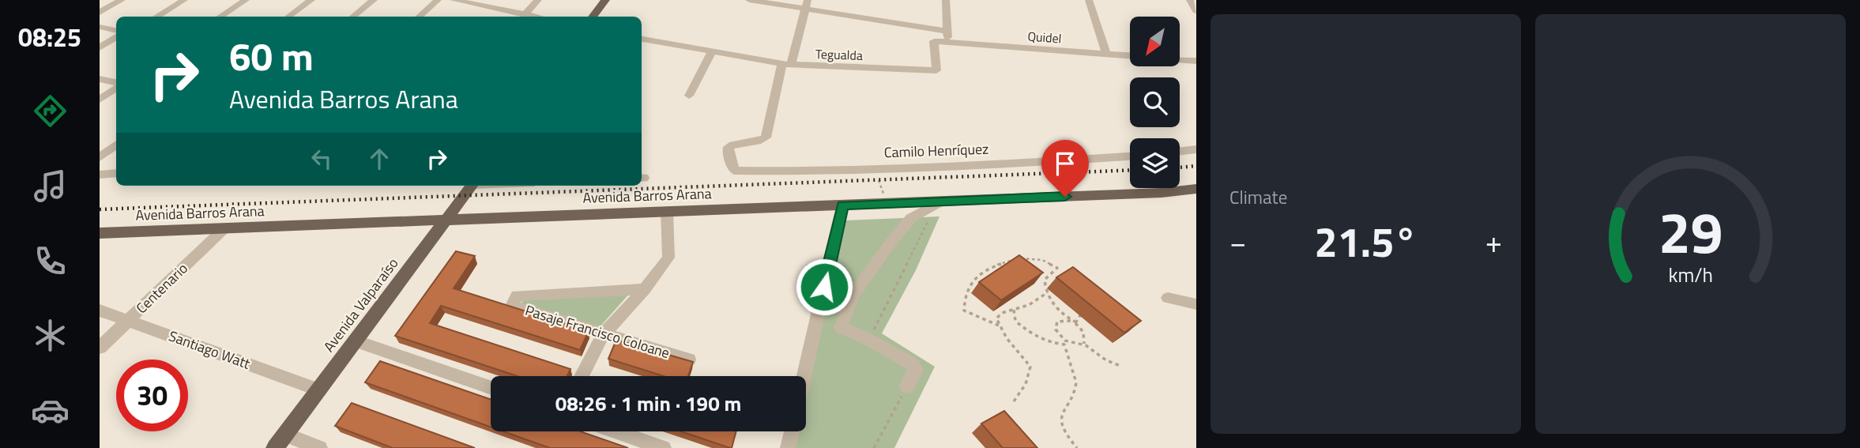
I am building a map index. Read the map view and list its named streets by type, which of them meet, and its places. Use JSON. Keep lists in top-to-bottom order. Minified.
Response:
{"streets":{"main road":["Avenida Barros Arana","Avenida Valparaíso"],"street":["Quidel","Tegualda","Camilo Henríquez","Centenario","Pasaje Francisco Coloane","Santiago Watt"]},"crossings":[["Quidel","Tegualda"],["Tegualda","Camilo Henríquez"],["Avenida Barros Arana","Centenario"],["Avenida Barros Arana","Avenida Valparaíso"],["Centenario","Santiago Watt"],["Avenida Valparaíso","Santiago Watt"]],"north":"bottom left","page":{"tabs":"08:25","tile":"Climate","turn":["60 m","Avenida Barros Arana"],"heat":["−","21.5°","+"],"limit":"30","trip":"08:26 · 1 min · 190 m","gauge":["29","km/h"]}}
